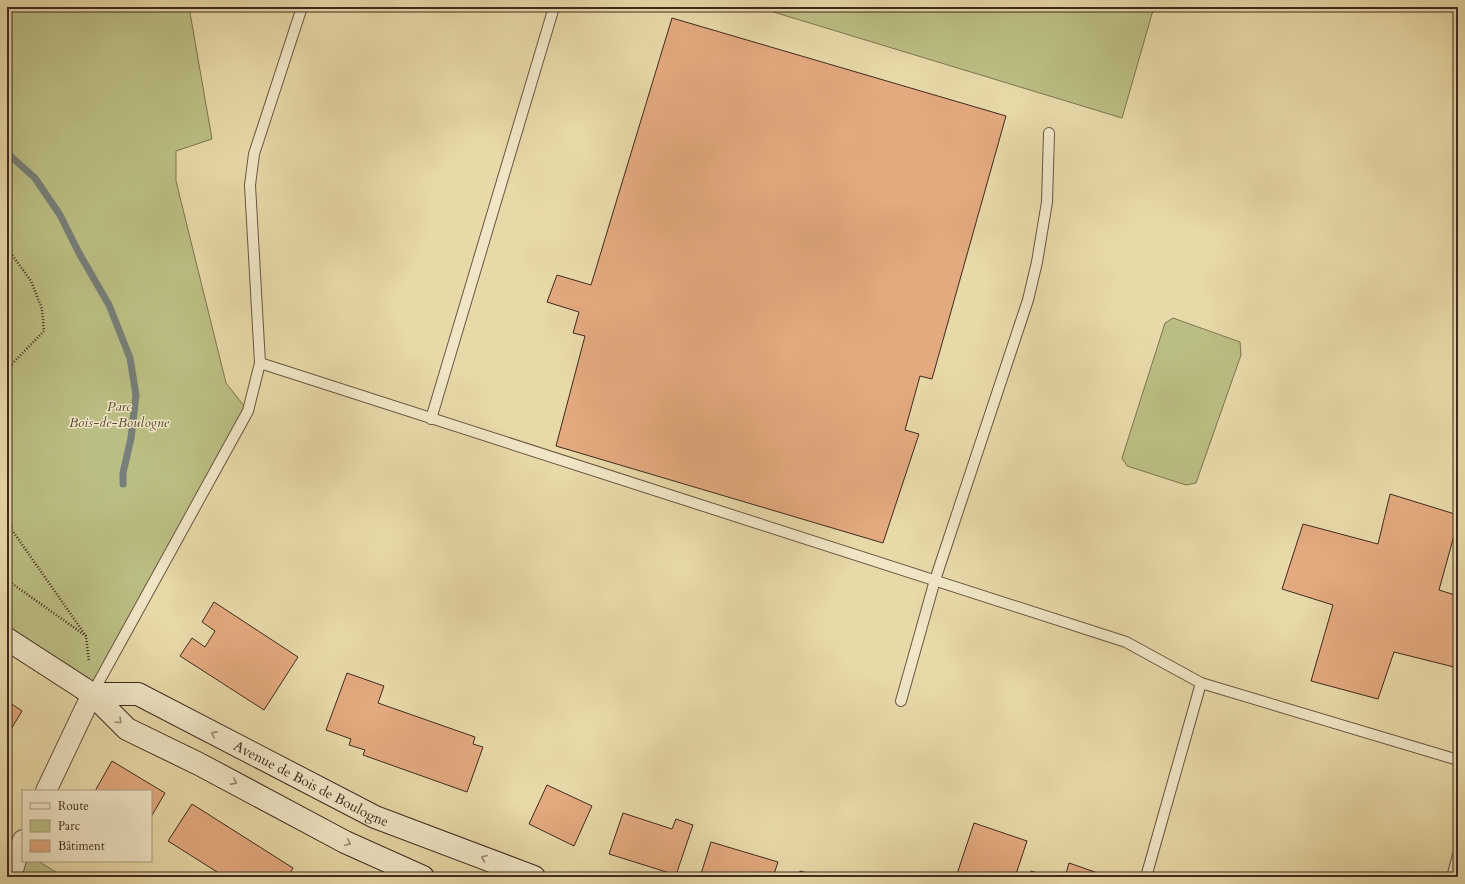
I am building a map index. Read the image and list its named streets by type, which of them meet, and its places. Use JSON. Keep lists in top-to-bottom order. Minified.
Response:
{"streets":{"street":["Avenue de Bois de Boulogne"]},"parks":["Parc Bois-de-Boulogne"],"legend":["Route","Parc","Bâtiment"]}
